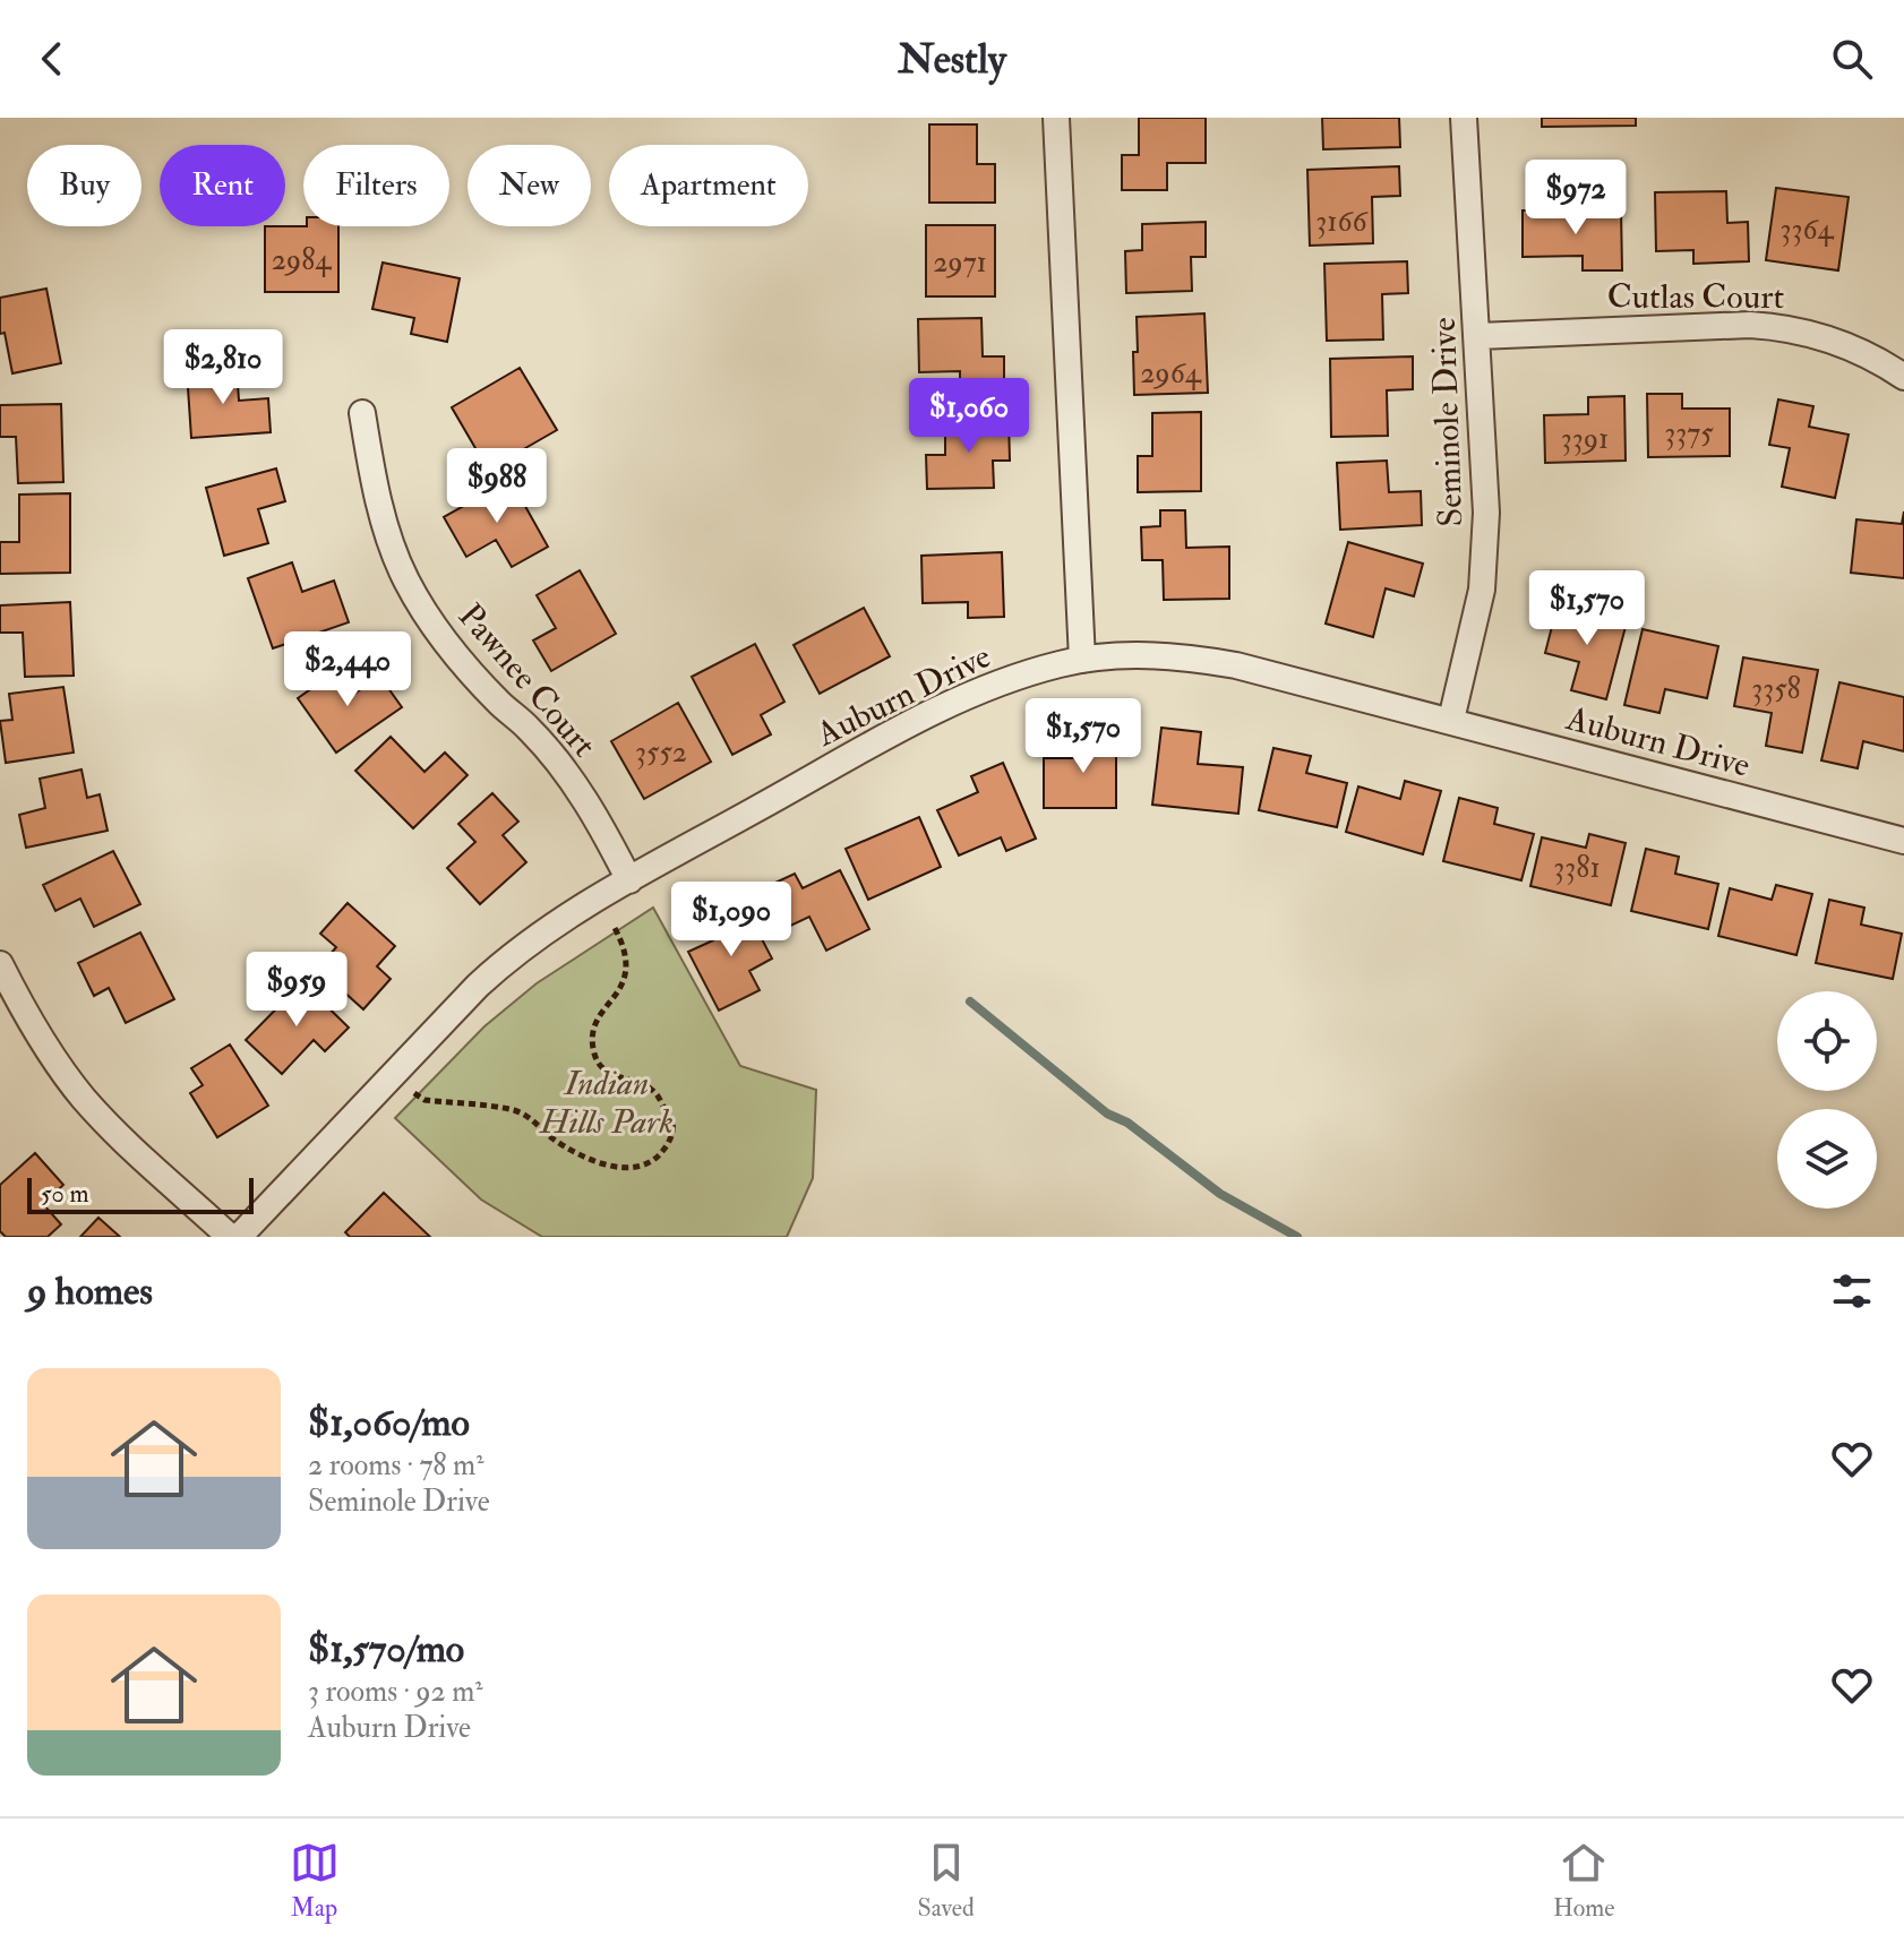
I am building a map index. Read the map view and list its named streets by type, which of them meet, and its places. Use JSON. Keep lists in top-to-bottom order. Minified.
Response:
{"streets":{"street":["Cutlas Court","Seminole Drive","Pawnee Court","Auburn Drive"]},"crossings":[["Cutlas Court","Seminole Drive"],["Seminole Drive","Auburn Drive"],["Pawnee Court","Auburn Drive"]],"parks":["Indian Hills Park"],"house_numbers":["3166","3364","2984","2971","2964","3375","3391","3358","3552","3381"],"scale_bar":"50 m","page":{"header":"Nestly","chip":["Buy","Rent","Filters","New","Apartment"],"price":["$972","$2,810","$1,060","$988","$1,570","$2,440","$1,570","$1,090","$959"],"scale":"50 m","heading":"9 homes","list":[{"name":"$1,060/mo","note":"2 rooms · 78 m² · Seminole Drive"},{"name":"$1,570/mo","note":"3 rooms · 92 m² · Auburn Drive"}],"tabs":["Map","Saved","Home"]}}
